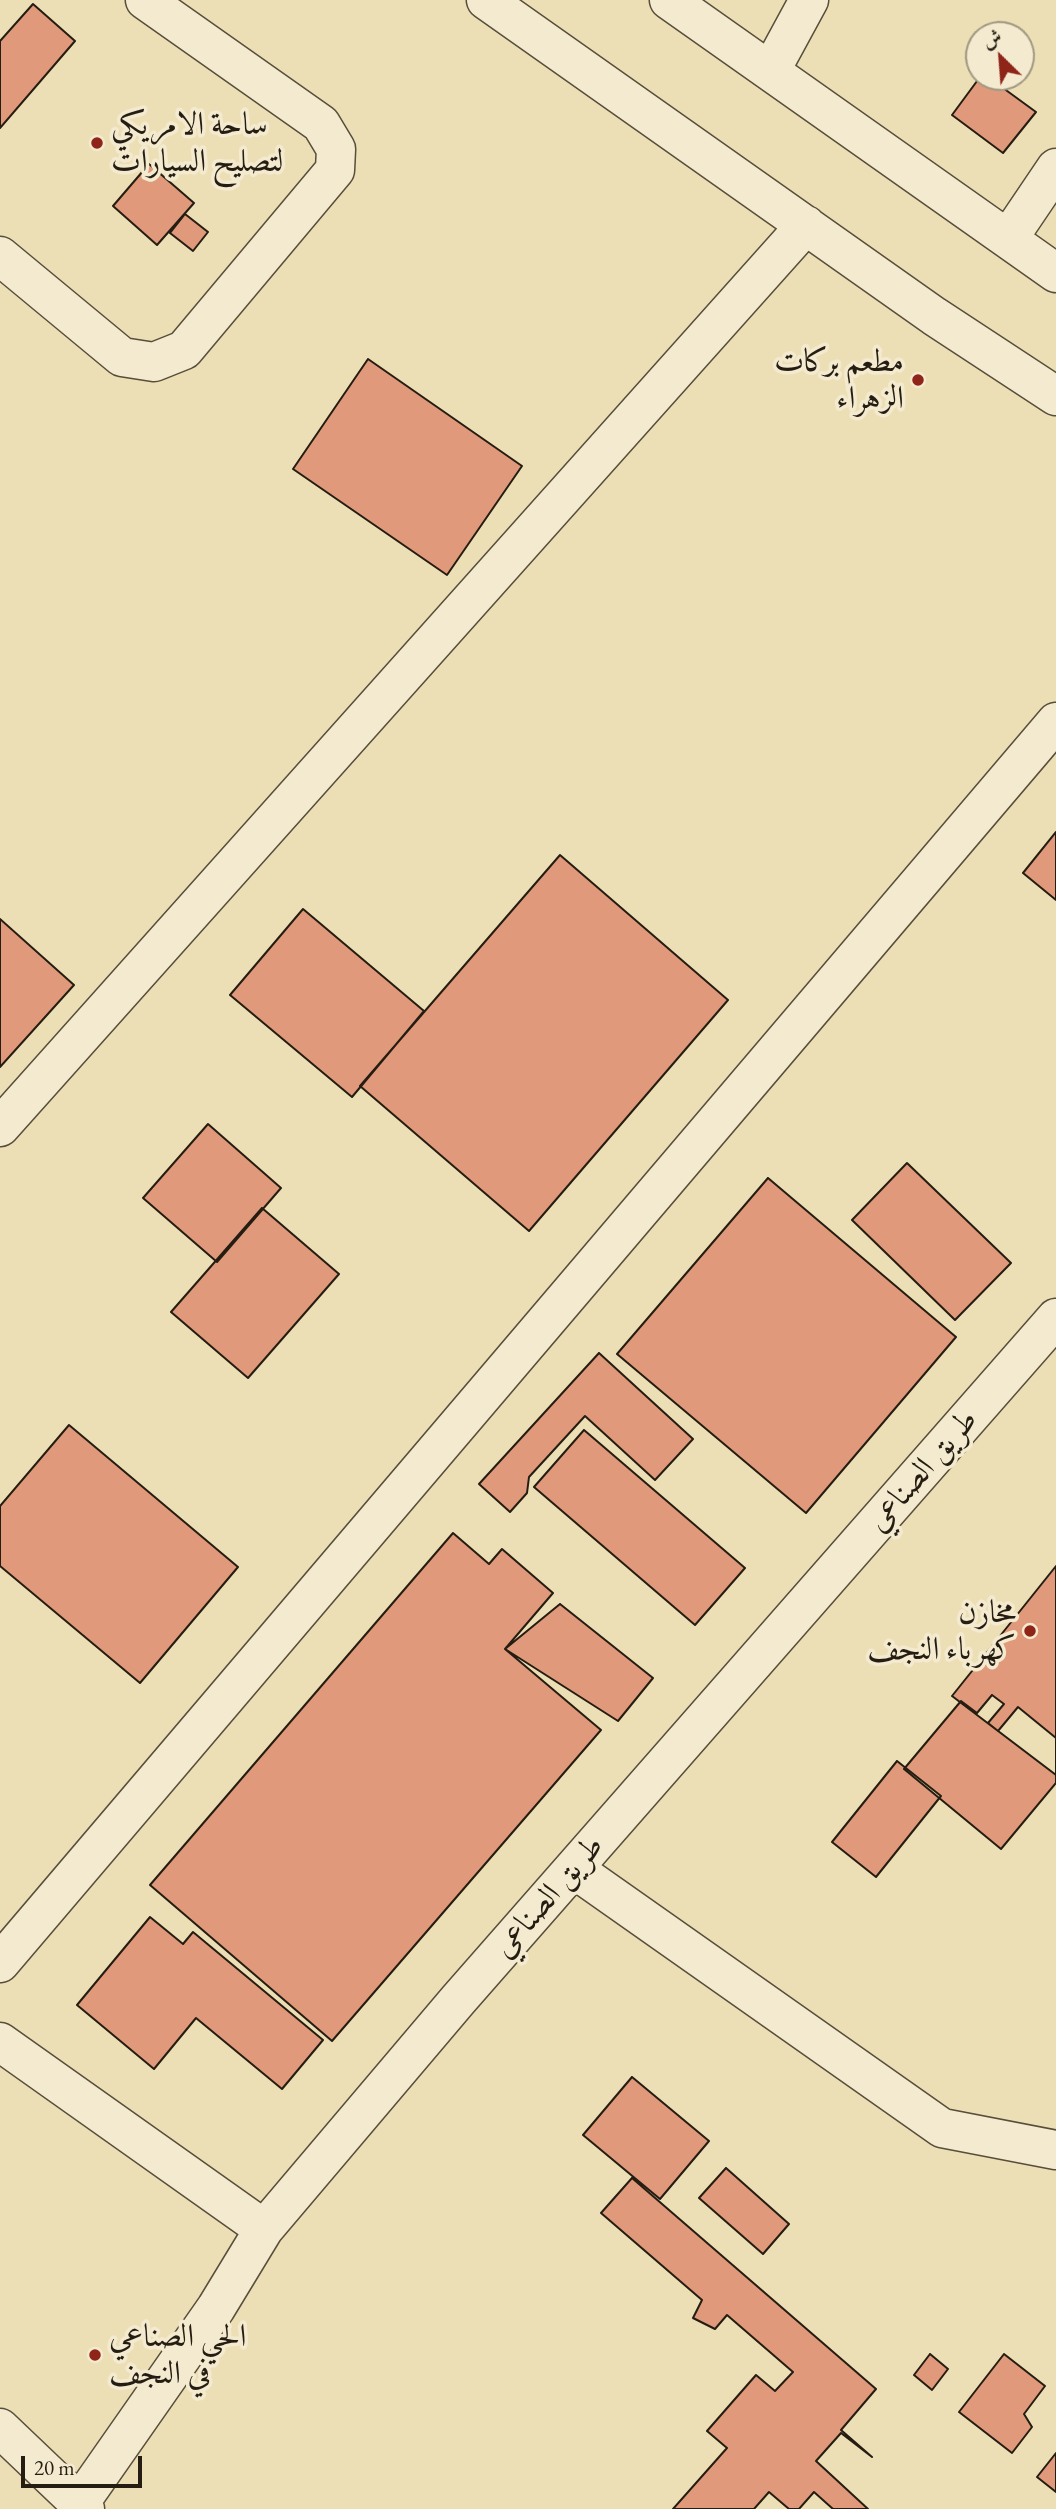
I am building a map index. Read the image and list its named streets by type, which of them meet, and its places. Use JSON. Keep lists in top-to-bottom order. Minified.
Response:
{"streets":{"street":["طريق الصناعي"]},"places":["ساحة الامريكي لتصليح السيارات","مطعم بركات الزهراء","مخازن كهرباء النجف","الحي الصناعي في النجف"],"scale_bar":"20 m","north":"top left"}
